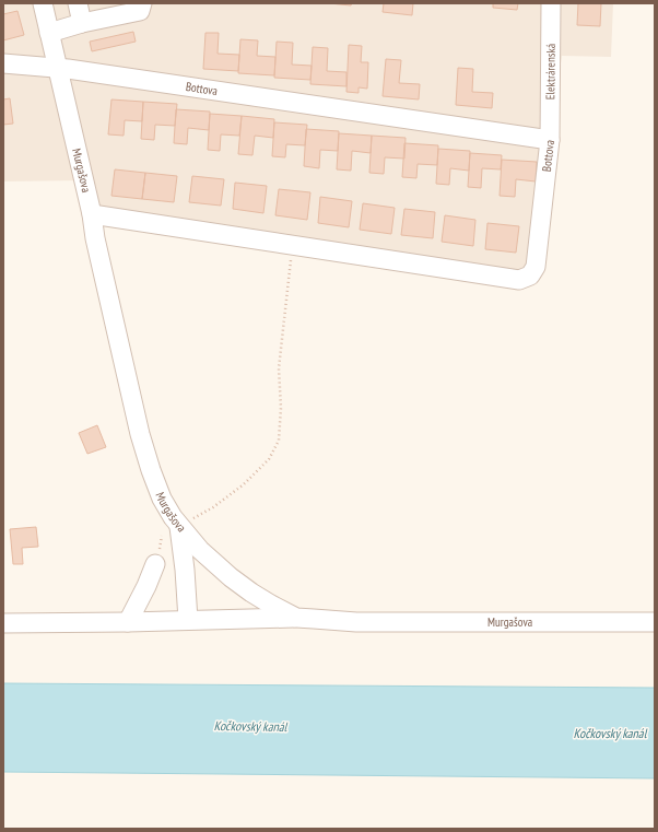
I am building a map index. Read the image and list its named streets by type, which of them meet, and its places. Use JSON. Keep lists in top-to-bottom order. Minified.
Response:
{"streets":{"street":["Elektrárenská","Bottova","Murgašova"]},"crossings":[["Elektrárenská","Bottova"],["Bottova","Murgašova"]],"water":["Kočkovský kanál"]}
